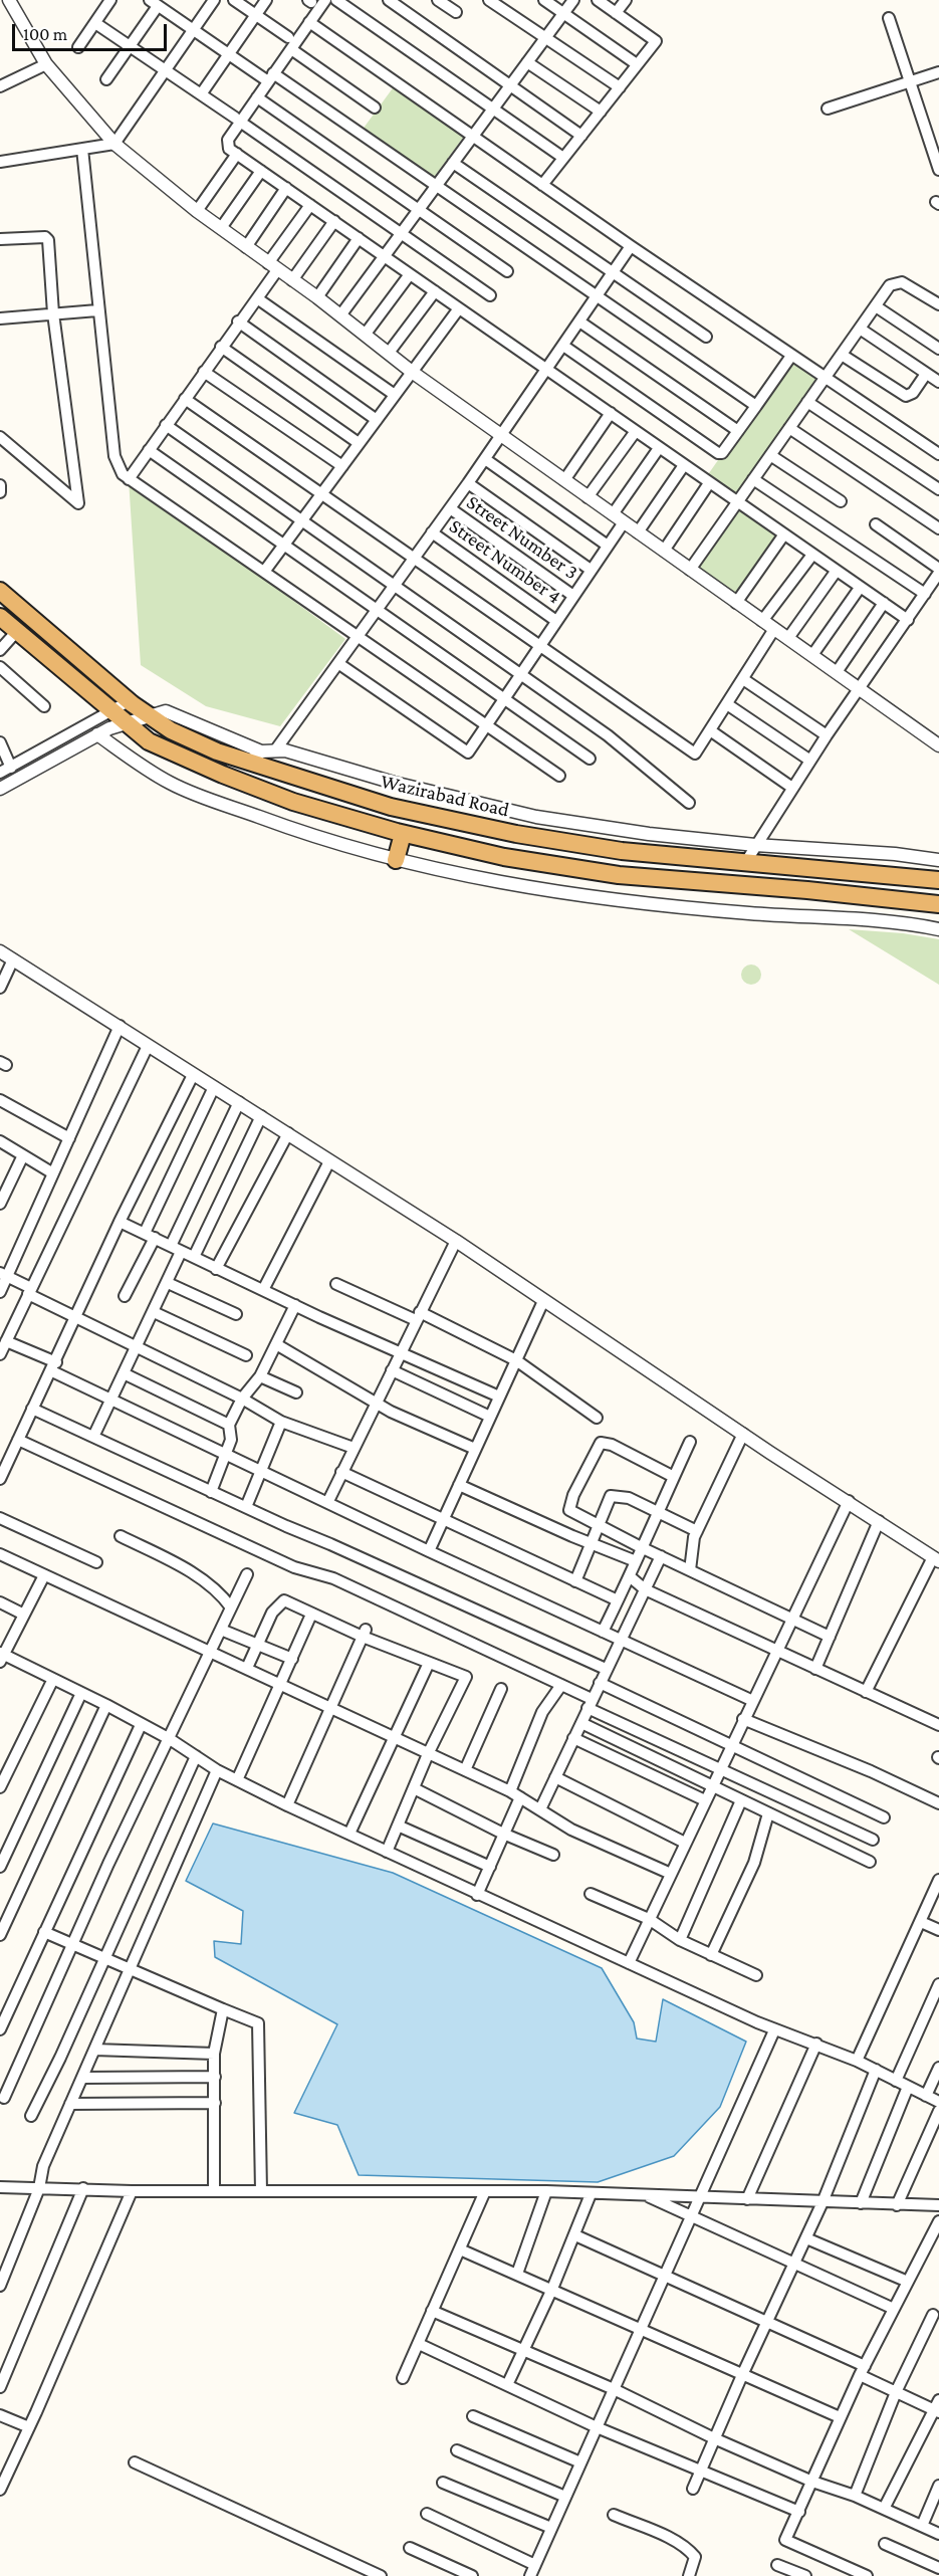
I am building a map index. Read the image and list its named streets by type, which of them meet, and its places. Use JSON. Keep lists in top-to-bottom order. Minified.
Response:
{"streets":{"highway":["Wazirabad Road"],"street":["Street Number 3","Street Number 4"]},"scale_bar":"100 m"}
